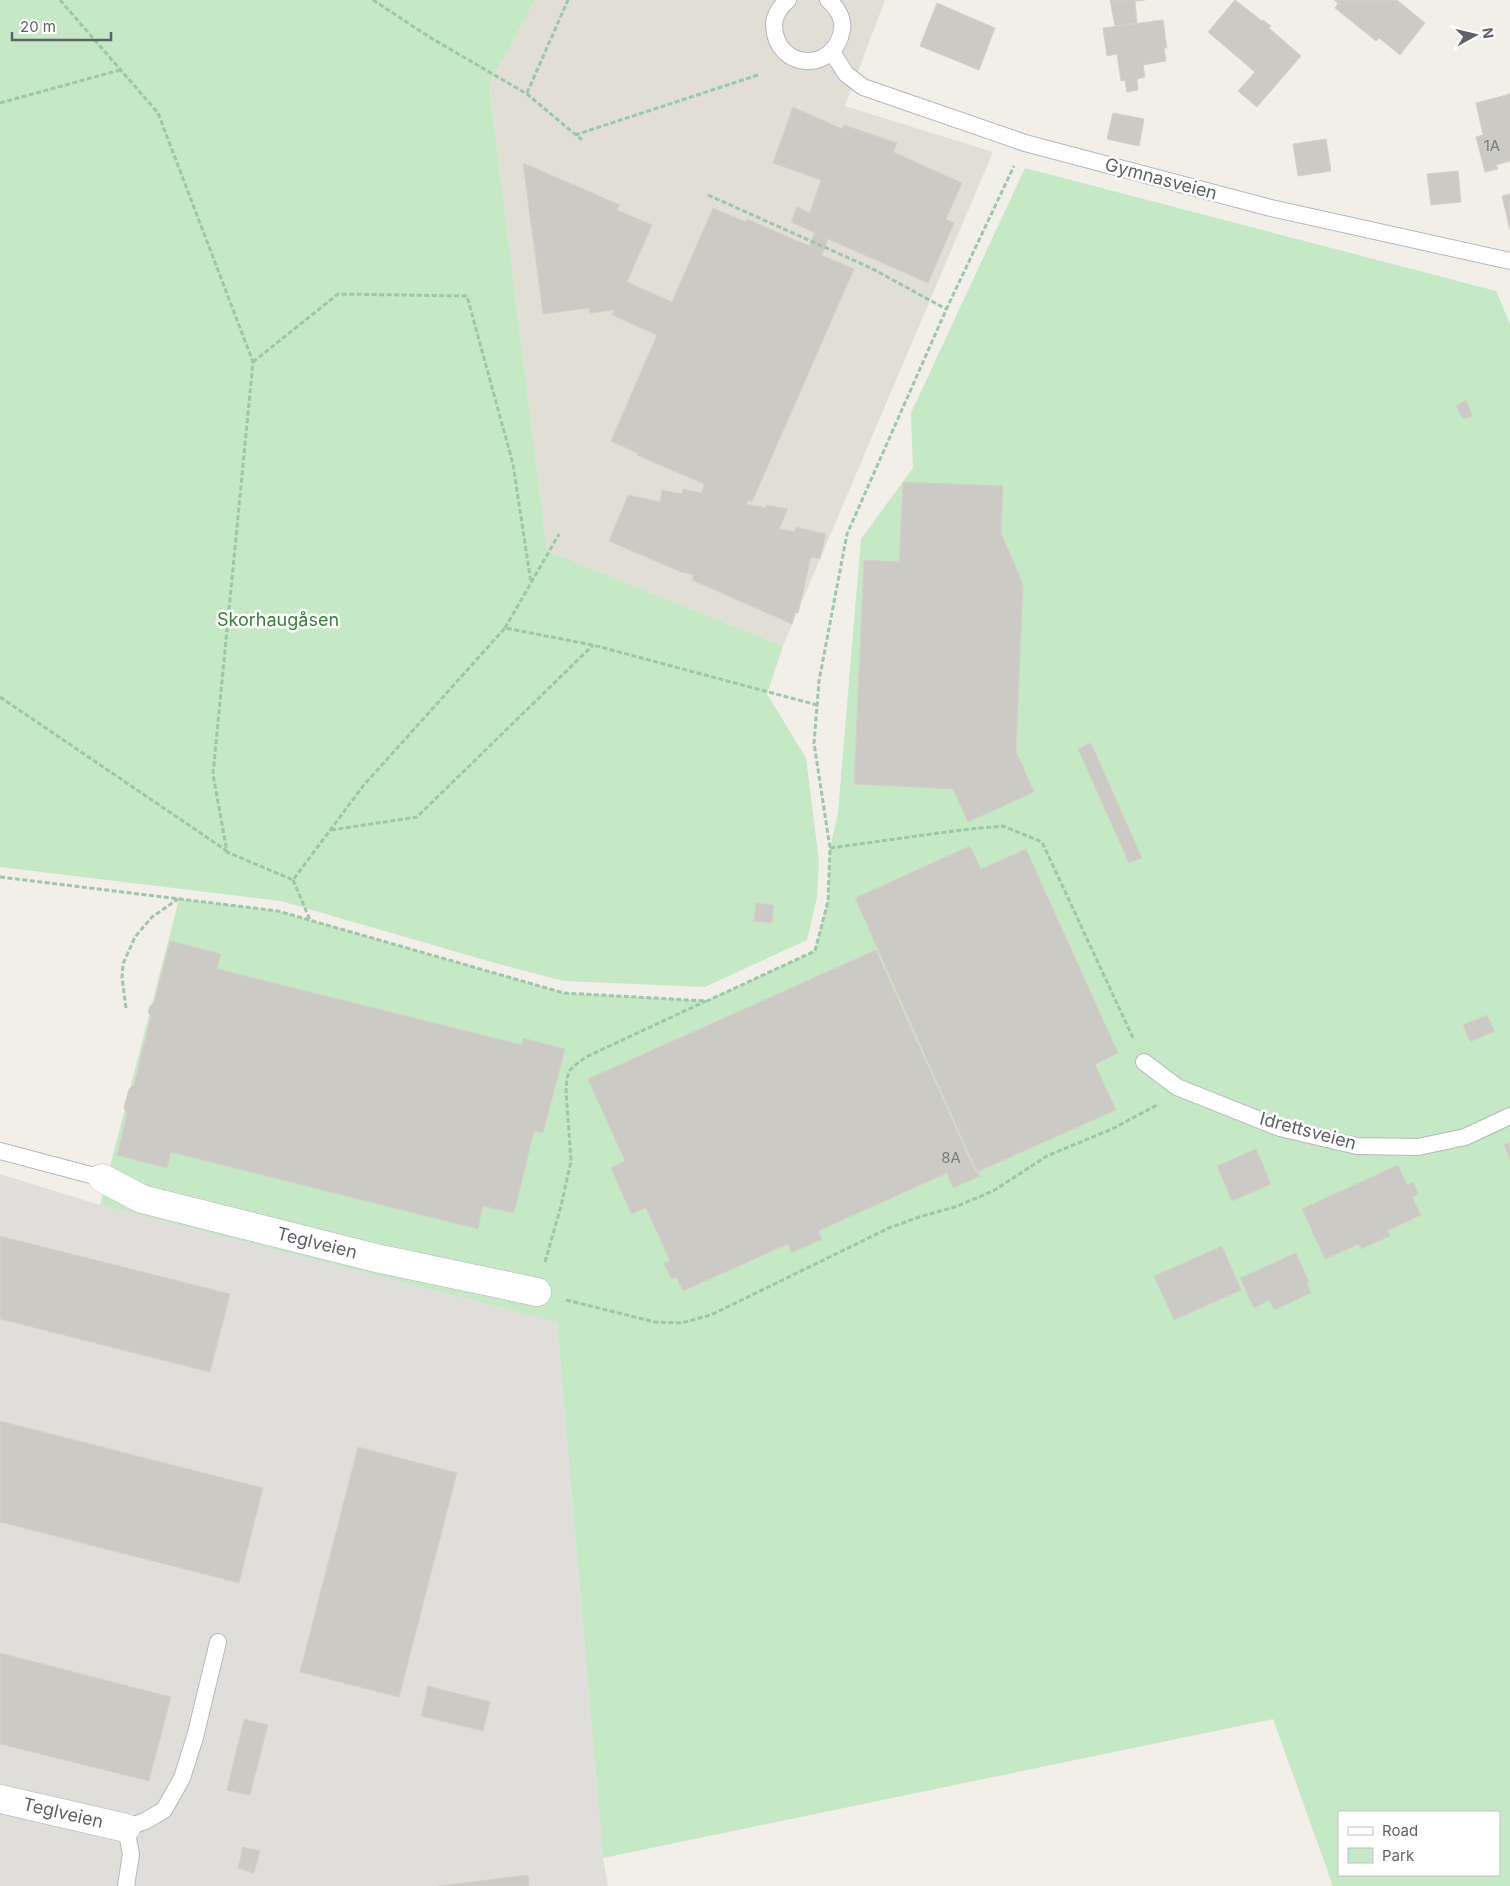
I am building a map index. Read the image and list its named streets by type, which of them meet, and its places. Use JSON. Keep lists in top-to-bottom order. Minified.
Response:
{"streets":{"street":["Teglveien"],"lane":["Gymnasveien","Idrettsveien"]},"parks":["Skorhaugåsen"],"house_numbers":["1A","8A"],"legend":["Road","Park"],"scale_bar":"20 m","north":"right"}
